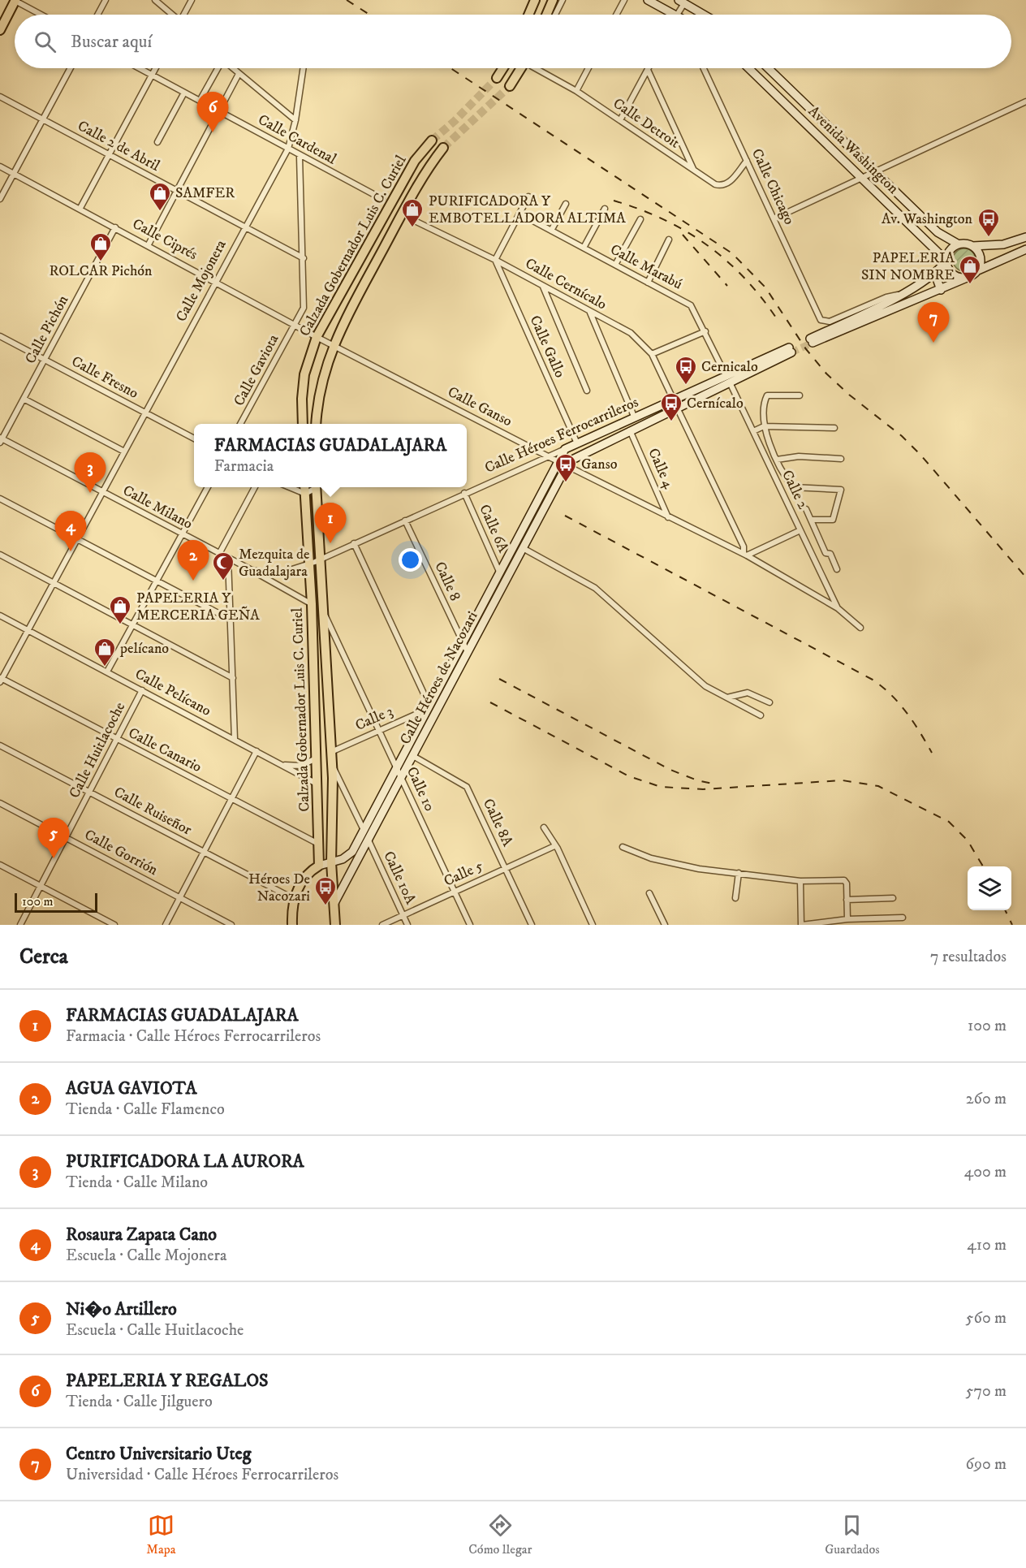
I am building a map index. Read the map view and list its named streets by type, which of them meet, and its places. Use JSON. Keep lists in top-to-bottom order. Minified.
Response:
{"streets":{"main road":["Avenida Washington","Calzada Gobernador Luis C. Curiel","Calle Héroes Ferrocarrileros","Calle Héroes de Nacozari"],"street":["Calle Detroit","Calle Cardenal","Calle 2 de Abril","Calle Chicago","Calle Ciprés","Calle Marabú","Calle Mojonera","Calle Cernícalo","Calle Pichón","Calle Gallo","Calle Gaviota","Calle Fresno","Calle Ganso","Calle 4","Calle 2","Calle Milano","Calle 6A","Calle 8","Calle Pelícano","Calle 3","Calle Huitlacoche","Calle Canario","Calle 10","Calle Ruiseñor","Calle 8A","Calle Gorrión","Calle 5","Calle 10A"]},"crossings":[["Calle Detroit","Calle Chicago"],["Calle Cardenal","Calle Mojonera"],["Calle Cardenal","Calle Gaviota"],["Calle 2 de Abril","Calle Mojonera"],["Calle 2 de Abril","Calle Gaviota"],["Calle Ciprés","Calzada Gobernador Luis C. Curiel"],["Calle Ciprés","Calle Mojonera"],["Calle Ciprés","Calle Pichón"],["Calle Ciprés","Calle Gaviota"],["Calle Ciprés","Calle Ganso"],["Calzada Gobernador Luis C. Curiel","Calle Ganso"],["Calzada Gobernador Luis C. Curiel","Calle Héroes Ferrocarrileros"],["Calzada Gobernador Luis C. Curiel","Calle Milano"],["Calzada Gobernador Luis C. Curiel","Calle Héroes de Nacozari"],["Calzada Gobernador Luis C. Curiel","Calle Pelícano"],["Calzada Gobernador Luis C. Curiel","Calle 3"],["Calzada Gobernador Luis C. Curiel","Calle Canario"],["Calzada Gobernador Luis C. Curiel","Calle 10"],["Calle Marabú","Calle Héroes Ferrocarrileros"],["Calle Marabú","Calle 2"],["Calle Mojonera","Calle Fresno"],["Calle Mojonera","Calle Milano"],["Calle Mojonera","Calle Pelícano"],["Calle Mojonera","Calle Canario"],["Calle Cernícalo","Calle Gallo"],["Calle Cernícalo","Calle Héroes Ferrocarrileros"],["Calle Pichón","Calle Fresno"],["Calle Pichón","Calle Milano"],["Calle Gallo","Calle Héroes Ferrocarrileros"],["Calle Ganso","Calle Héroes Ferrocarrileros"],["Calle Ganso","Calle 4"],["Calle Ganso","Calle 2"],["Calle Ganso","Calle Héroes de Nacozari"],["Calle Héroes Ferrocarrileros","Calle 4"],["Calle Héroes Ferrocarrileros","Calle 2"],["Calle Héroes Ferrocarrileros","Calle Milano"],["Calle Héroes Ferrocarrileros","Calle 6A"],["Calle Héroes Ferrocarrileros","Calle 8"],["Calle Héroes Ferrocarrileros","Calle Héroes de Nacozari"],["Calle 6A","Calle Héroes de Nacozari"],["Calle 8","Calle Héroes de Nacozari"],["Calle Héroes de Nacozari","Calle 3"],["Calle Héroes de Nacozari","Calle 10"],["Calle Héroes de Nacozari","Calle 8A"],["Calle Héroes de Nacozari","Calle 10A"],["Calle Pelícano","Calle Huitlacoche"],["Calle 3","Calle 10"],["Calle Huitlacoche","Calle Canario"],["Calle Huitlacoche","Calle Ruiseñor"],["Calle Huitlacoche","Calle Gorrión"],["Calle 10","Calle 5"],["Calle 8A","Calle 5"],["Calle 5","Calle 10A"]],"places":{"shop":["SAMFER","PURIFICADORA Y EMBOTELLADORA ALTIMA","ROLCAR Pichón","PAPELERIA SIN NOMBRE","PAPELERIA Y MERCERIA GEÑA","pelícano"],"bus stop":["Av. Washington","Cernicalo","Cernícalo","Ganso","Héroes De Nacozari"],"mosque":["Mezquita de Guadalajara"]},"scale_bar":"100 m","page":{"search":"Buscar aquí","pins":["6","7","3","1","4","2","5"],"popup":["FARMACIAS GUADALAJARA","Farmacia"],"scale":"100 m","heading":["Cerca","7 resultados"],"list":[{"mark":"1","name":"FARMACIAS GUADALAJARA","note":"Farmacia · Calle Héroes Ferrocarrileros","value":"100 m"},{"mark":"2","name":"AGUA GAVIOTA","note":"Tienda · Calle Flamenco","value":"260 m"},{"mark":"3","name":"PURIFICADORA LA AURORA","note":"Tienda · Calle Milano","value":"400 m"},{"mark":"4","name":"Rosaura Zapata Cano","note":"Escuela · Calle Mojonera","value":"410 m"},{"mark":"5","name":"Ni�o Artillero","note":"Escuela · Calle Huitlacoche","value":"560 m"},{"mark":"6","name":"PAPELERIA Y REGALOS","note":"Tienda · Calle Jilguero","value":"570 m"},{"mark":"7","name":"Centro Universitario Uteg","note":"Universidad · Calle Héroes Ferrocarrileros","value":"690 m"}],"nav":["Mapa","Cómo llegar","Guardados"]}}
